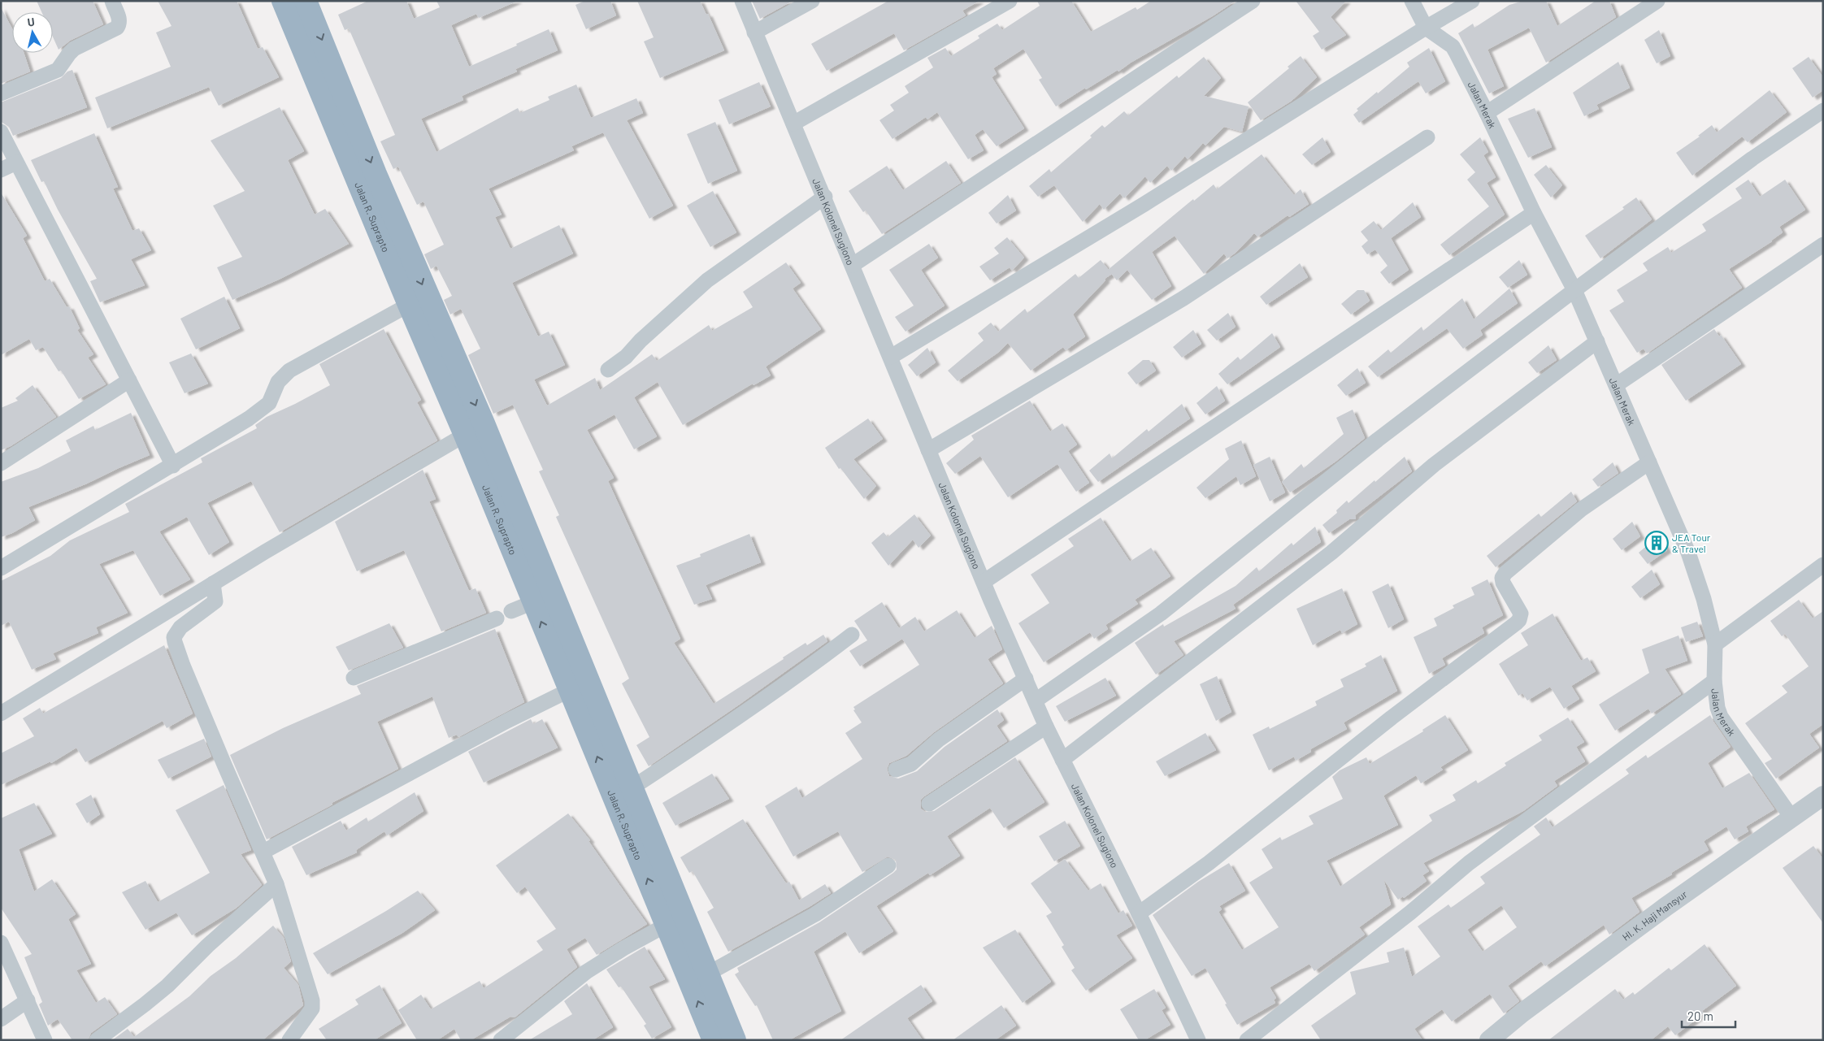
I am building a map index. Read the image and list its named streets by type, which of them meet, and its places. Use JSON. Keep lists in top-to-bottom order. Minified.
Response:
{"streets":{"highway":["Jalan R. Suprapto"],"street":["Jalan Merak","Jalan Kolonel Sugiono","Hl. K. Haji Mansyur"]},"crossings":[["Jalan Merak","Hl. K. Haji Mansyur"]],"places":{"building":["JEA Tour & Travel"]},"scale_bar":"20 m","north":"top"}
